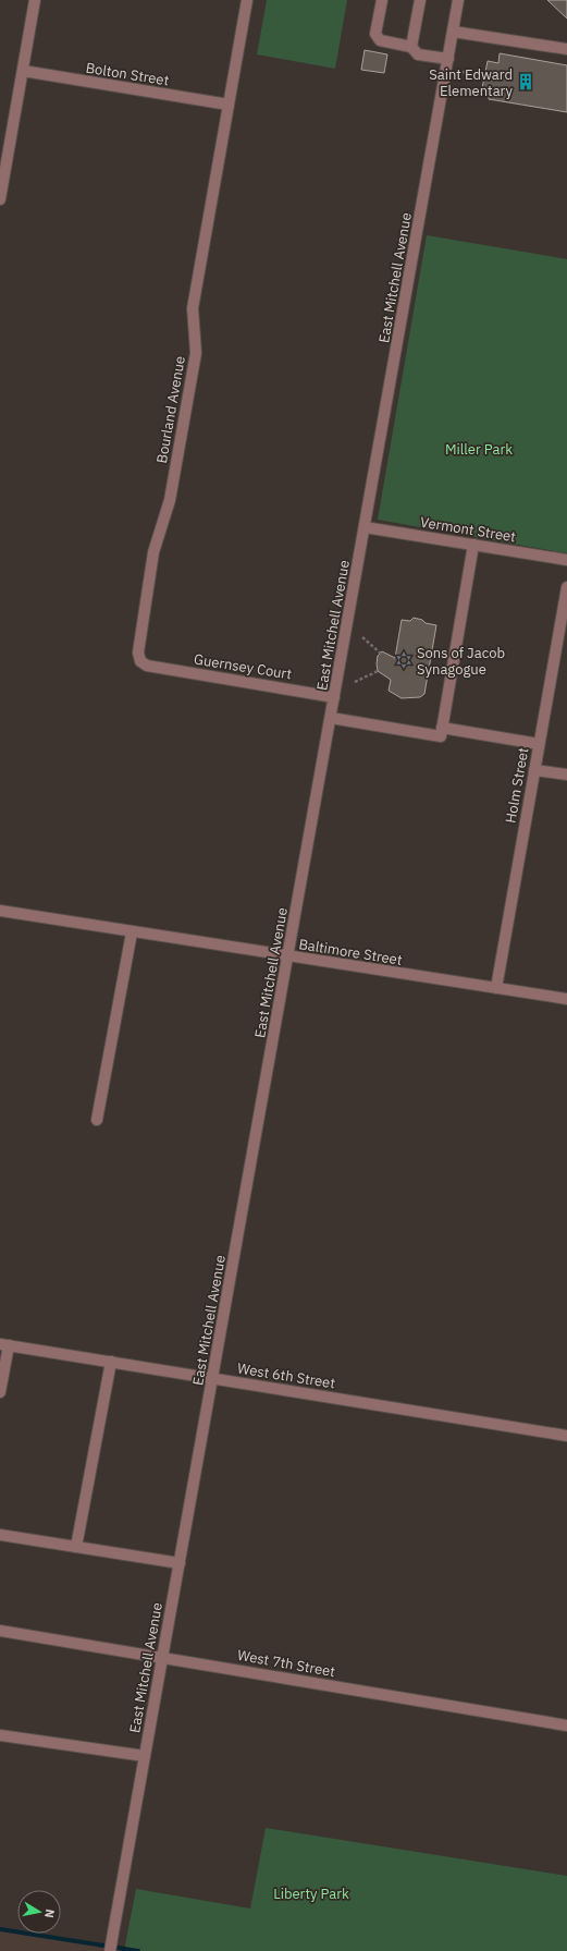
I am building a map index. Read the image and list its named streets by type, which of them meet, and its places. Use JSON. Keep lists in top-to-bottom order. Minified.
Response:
{"streets":{"street":["Bolton Street","East Mitchell Avenue","Bourland Avenue","Vermont Street","Guernsey Court","Holm Street","Baltimore Street","West 6th Street","West 7th Street"]},"crossings":[["Bolton Street","Bourland Avenue"],["East Mitchell Avenue","Vermont Street"],["East Mitchell Avenue","Guernsey Court"],["East Mitchell Avenue","Baltimore Street"],["East Mitchell Avenue","West 6th Street"],["East Mitchell Avenue","West 7th Street"],["Bourland Avenue","Guernsey Court"],["Holm Street","Baltimore Street"]],"parks":["Miller Park","Liberty Park"],"places":{"building":["Saint Edward Elementary"],"synagogue":["Sons of Jacob Synagogue"]},"north":"right"}
